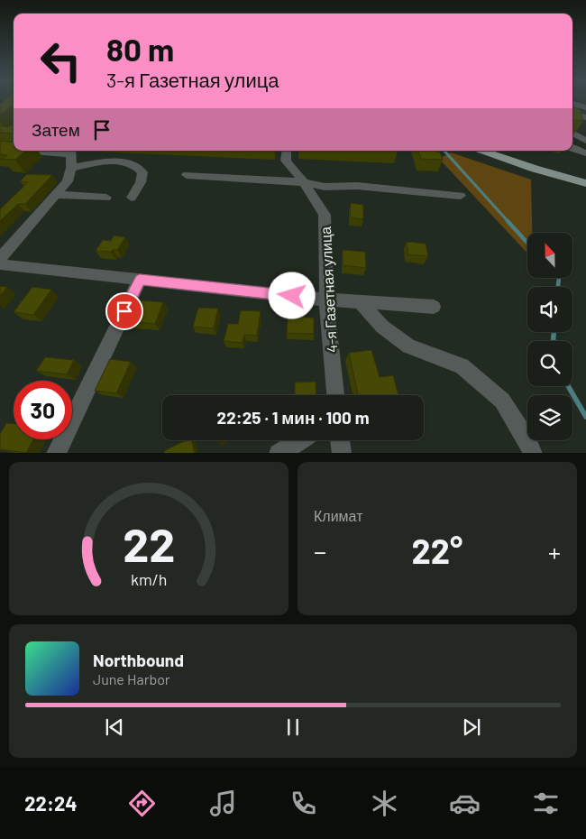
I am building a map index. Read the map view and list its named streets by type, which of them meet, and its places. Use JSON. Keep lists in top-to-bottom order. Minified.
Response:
{"streets":{"street":["4-я Газетная улица"]},"north":"top","page":{"turn":["80 m","3-я Газетная улица"],"then":"Затем","limit":"30","trip":"22:25 · 1 мин · 100 m","tile":"Климат","heat":["−","22°","+"],"song":["Northbound","June Harbor"],"tabs":"22:24","gauge":["22","km/h"]}}
